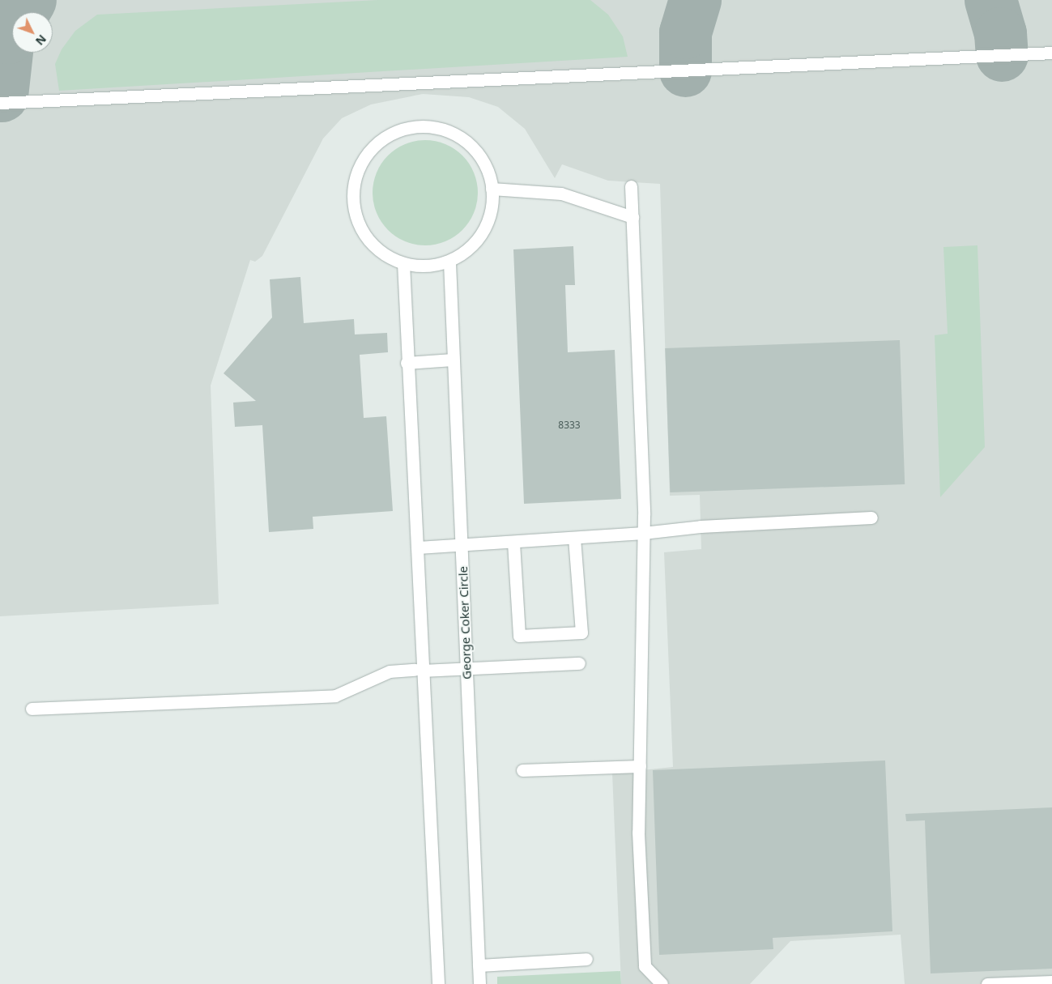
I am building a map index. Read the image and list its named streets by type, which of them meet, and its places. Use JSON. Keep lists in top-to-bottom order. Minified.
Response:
{"streets":{"street":["George Coker Circle"]},"house_numbers":["8333"],"north":"bottom right"}
